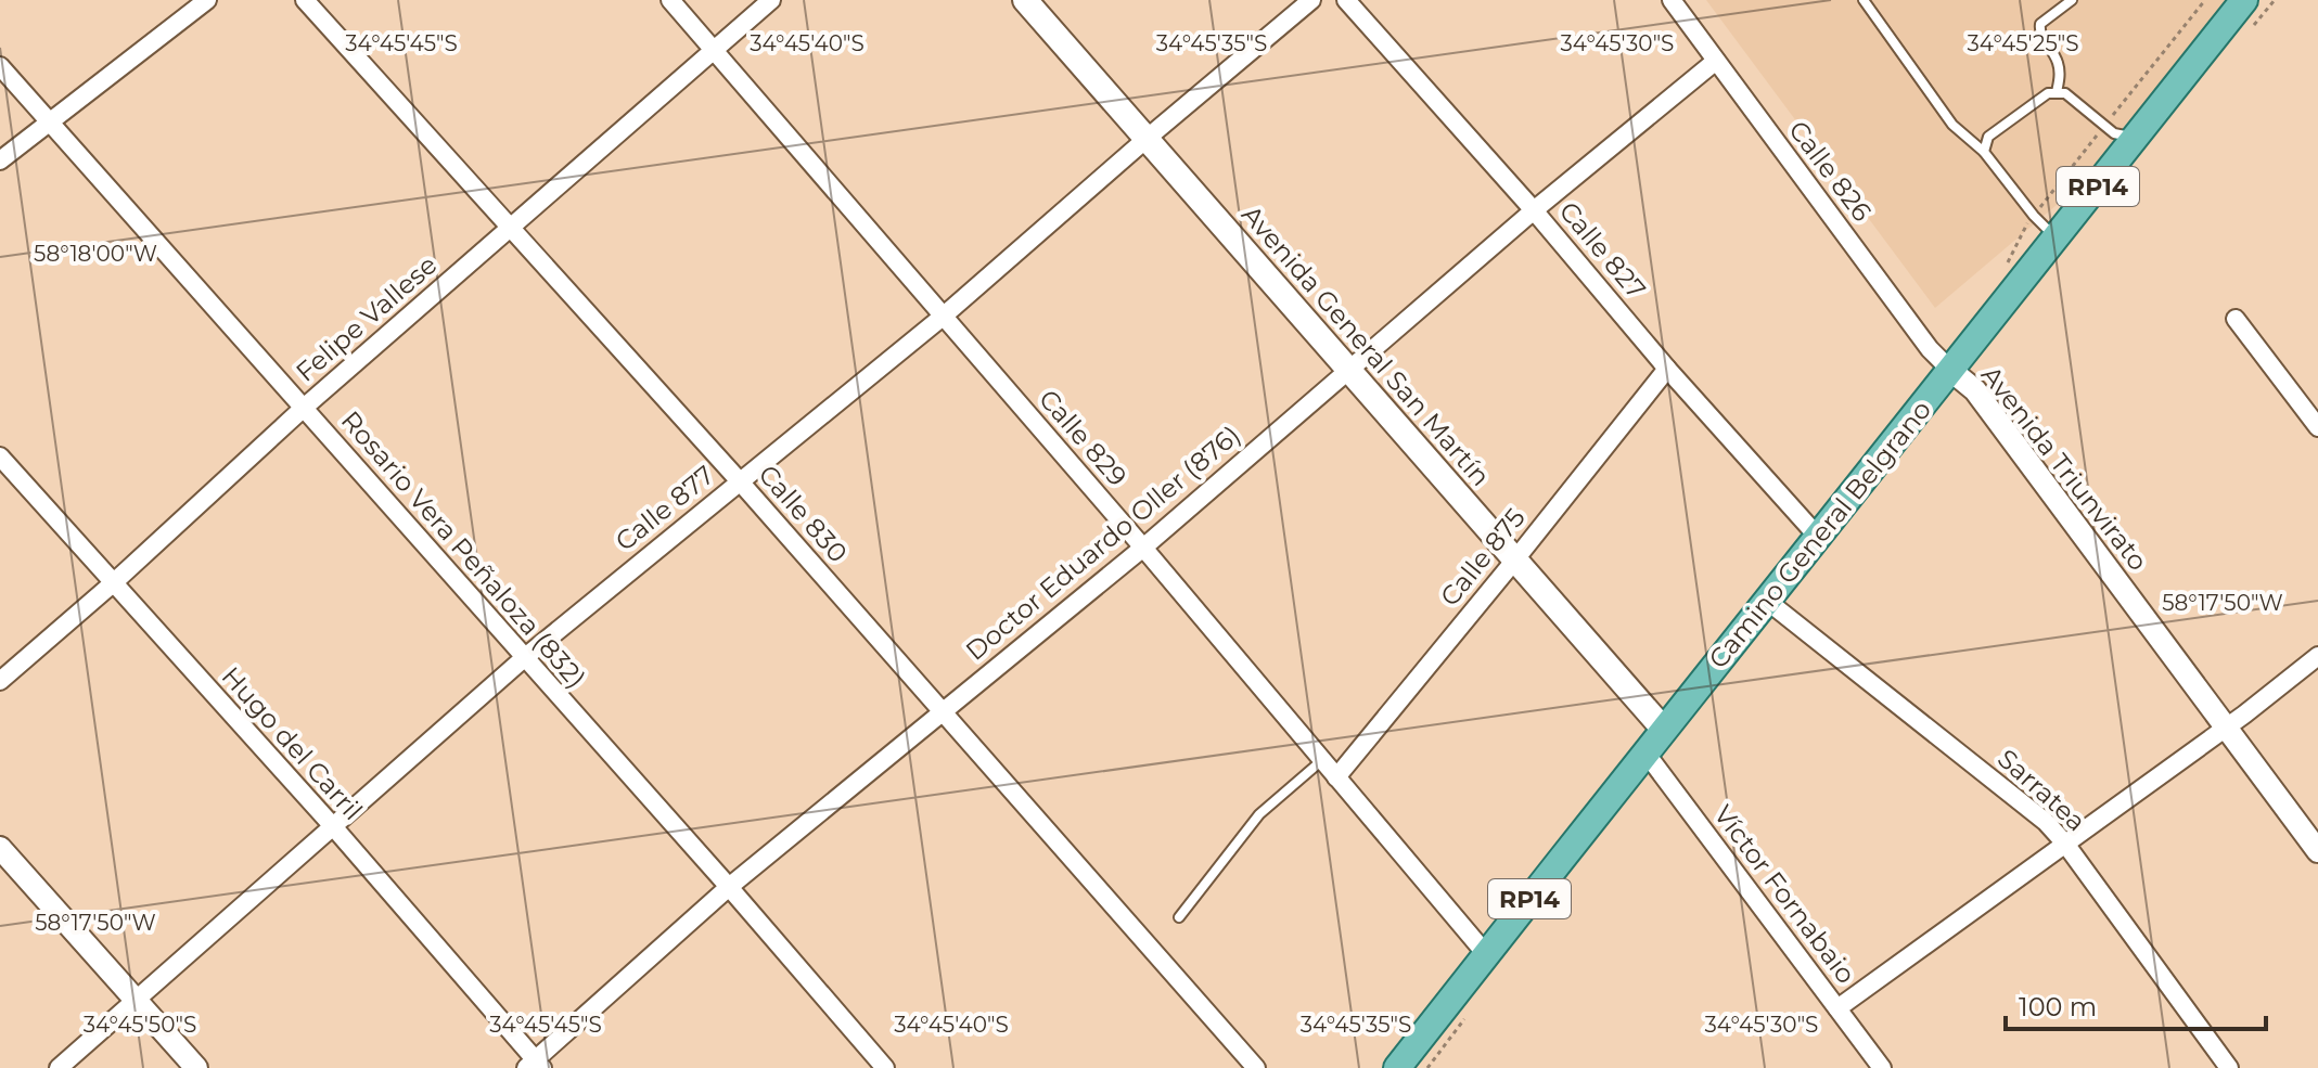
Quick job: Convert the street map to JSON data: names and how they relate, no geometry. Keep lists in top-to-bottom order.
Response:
{
  "streets": {
    "main road": ["RP14", "Avenida General San Martín", "Camino General Belgrano"],
    "street": [
      "Calle 826",
      "Calle 827",
      "Felipe Vallese",
      "Calle 829",
      "Avenida Triunvirato",
      "Calle 877",
      "Calle 830",
      "Doctor Eduardo Oller (876)",
      "Rosario Vera Peñaloza (832)",
      "Calle 875",
      "Hugo del Carril",
      "Sarratea",
      "Víctor Fornabaio"
    ]
  },
  "crossings": [
    ["Calle 826", "Avenida Triunvirato"],
    ["Calle 826", "Camino General Belgrano"],
    ["Calle 826", "Doctor Eduardo Oller (876)"],
    ["Calle 827", "Camino General Belgrano"],
    ["Calle 827", "Doctor Eduardo Oller (876)"],
    ["Calle 827", "Calle 875"],
    ["Felipe Vallese", "Calle 829"],
    ["Felipe Vallese", "Calle 830"],
    ["Felipe Vallese", "Rosario Vera Peñaloza (832)"],
    ["Felipe Vallese", "Hugo del Carril"],
    ["Avenida General San Martín", "Calle 877"],
    ["Avenida General San Martín", "Camino General Belgrano"],
    ["Avenida General San Martín", "Doctor Eduardo Oller (876)"],
    ["Avenida General San Martín", "Calle 875"],
    ["Calle 829", "Calle 877"],
    ["Calle 829", "Camino General Belgrano"],
    ["Calle 829", "Doctor Eduardo Oller (876)"],
    ["Calle 829", "Calle 875"],
    ["Avenida Triunvirato", "Camino General Belgrano"],
    ["Calle 877", "Calle 830"],
    ["Calle 877", "Rosario Vera Peñaloza (832)"],
    ["Calle 877", "Hugo del Carril"],
    ["Calle 830", "Doctor Eduardo Oller (876)"],
    ["Camino General Belgrano", "Sarratea"],
    ["Camino General Belgrano", "Víctor Fornabaio"],
    ["Doctor Eduardo Oller (876)", "Rosario Vera Peñaloza (832)"],
    ["Doctor Eduardo Oller (876)", "Hugo del Carril"]
  ],
  "scale_bar": "100 m",
  "coordinates": [
    "34°45'45\"S",
    "34°45'40\"S",
    "34°45'35\"S",
    "34°45'30\"S",
    "34°45'25\"S",
    "58°18'00\"W",
    "58°17'50\"W",
    "34°45'50\"S"
  ]
}
